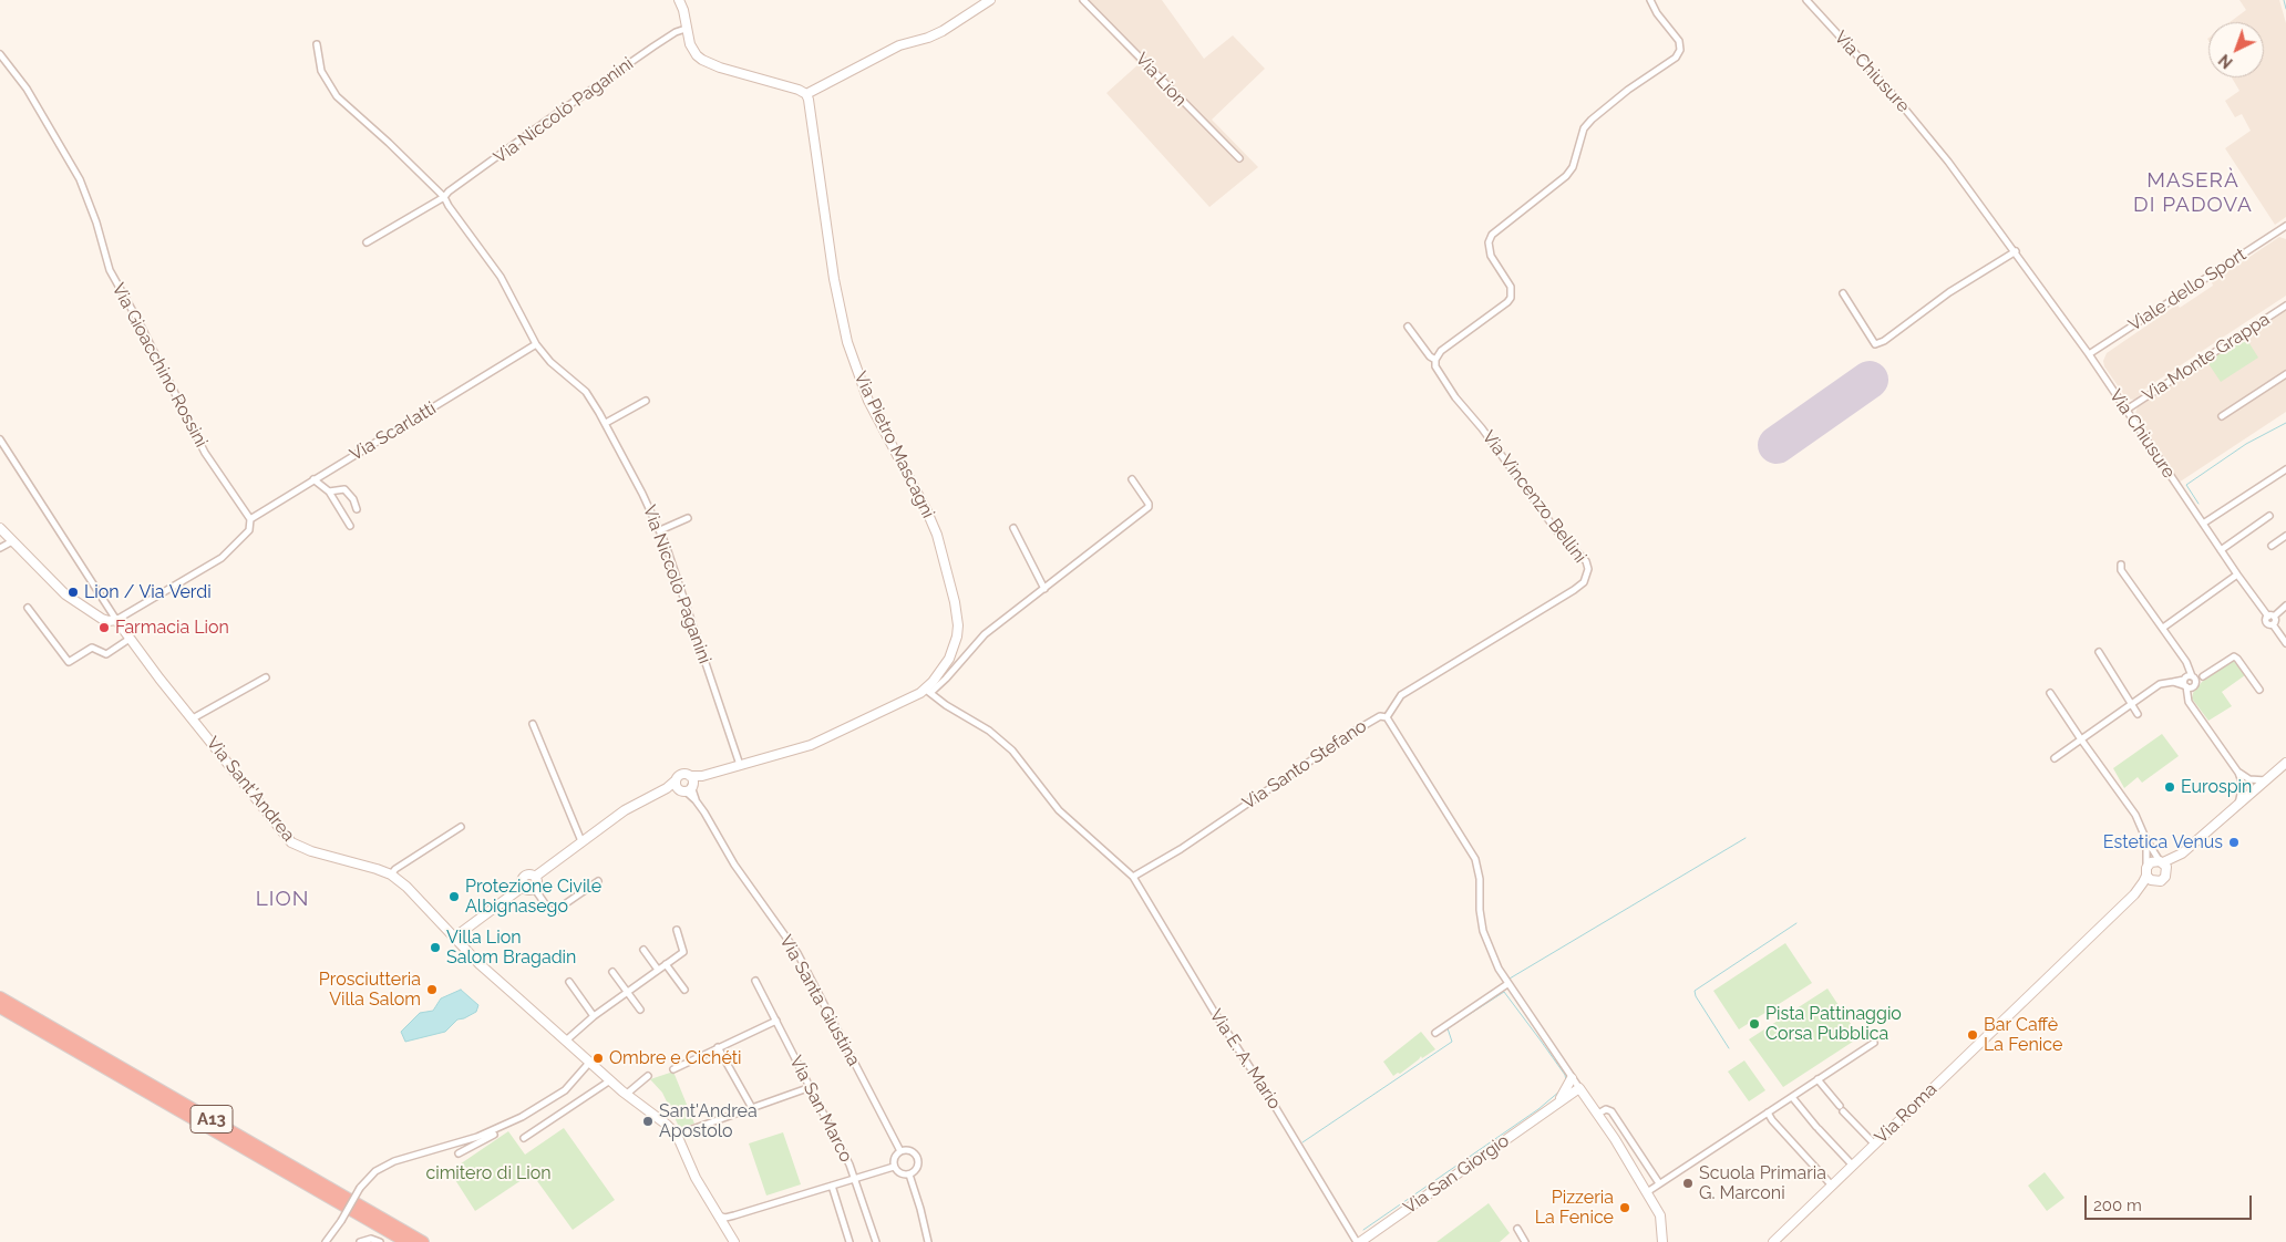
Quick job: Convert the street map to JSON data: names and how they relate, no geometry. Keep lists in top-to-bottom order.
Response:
{
  "streets": {
    "highway": ["A13"],
    "street": [
      "Via Chiusure",
      "Via Lion",
      "Via Niccolò Paganini",
      "Viale dello Sport",
      "Via Monte Grappa",
      "Via Gioacchino Rossini",
      "Via Scarlatti",
      "Via Pietro Mascagni",
      "Via Vincenzo Bellini",
      "Via Santo Stefano",
      "Via Sant'Andrea",
      "Via Santa Giustina",
      "Via E. A. Mario",
      "Via San Marco",
      "Via Roma",
      "Via San Giorgio"
    ]
  },
  "crossings": [
    ["Via Chiusure", "Viale dello Sport"],
    ["Via Chiusure", "Via Monte Grappa"],
    ["Via Niccolò Paganini", "Via Scarlatti"],
    ["Via Niccolò Paganini", "Via Pietro Mascagni"],
    ["Via Gioacchino Rossini", "Via Scarlatti"],
    ["Via Pietro Mascagni", "Via Santa Giustina"],
    ["Via Vincenzo Bellini", "Via Santo Stefano"],
    ["Via Santo Stefano", "Via E. A. Mario"],
    ["Via Santo Stefano", "Via San Giorgio"],
    ["Via E. A. Mario", "Via San Giorgio"]
  ],
  "districts": ["MASERÀ DI PADOVA", "LION"],
  "parks": ["cimitero di Lion"],
  "places": [
    "Lion / Via Verdi",
    "Farmacia Lion",
    "Eurospin",
    "Estetica Venus",
    "Protezione Civile Albignasego",
    "Villa Lion Salom Bragadin",
    "Prosciutteria Villa Salom",
    "Pista Pattinaggio Corsa Pubblica",
    "Bar Caffè La Fenice",
    "Ombre e Cichéti",
    "Sant'Andrea Apostolo",
    "Scuola Primaria G. Marconi",
    "Pizzeria La Fenice"
  ],
  "scale_bar": "200 m",
  "north": "bottom left"
}
